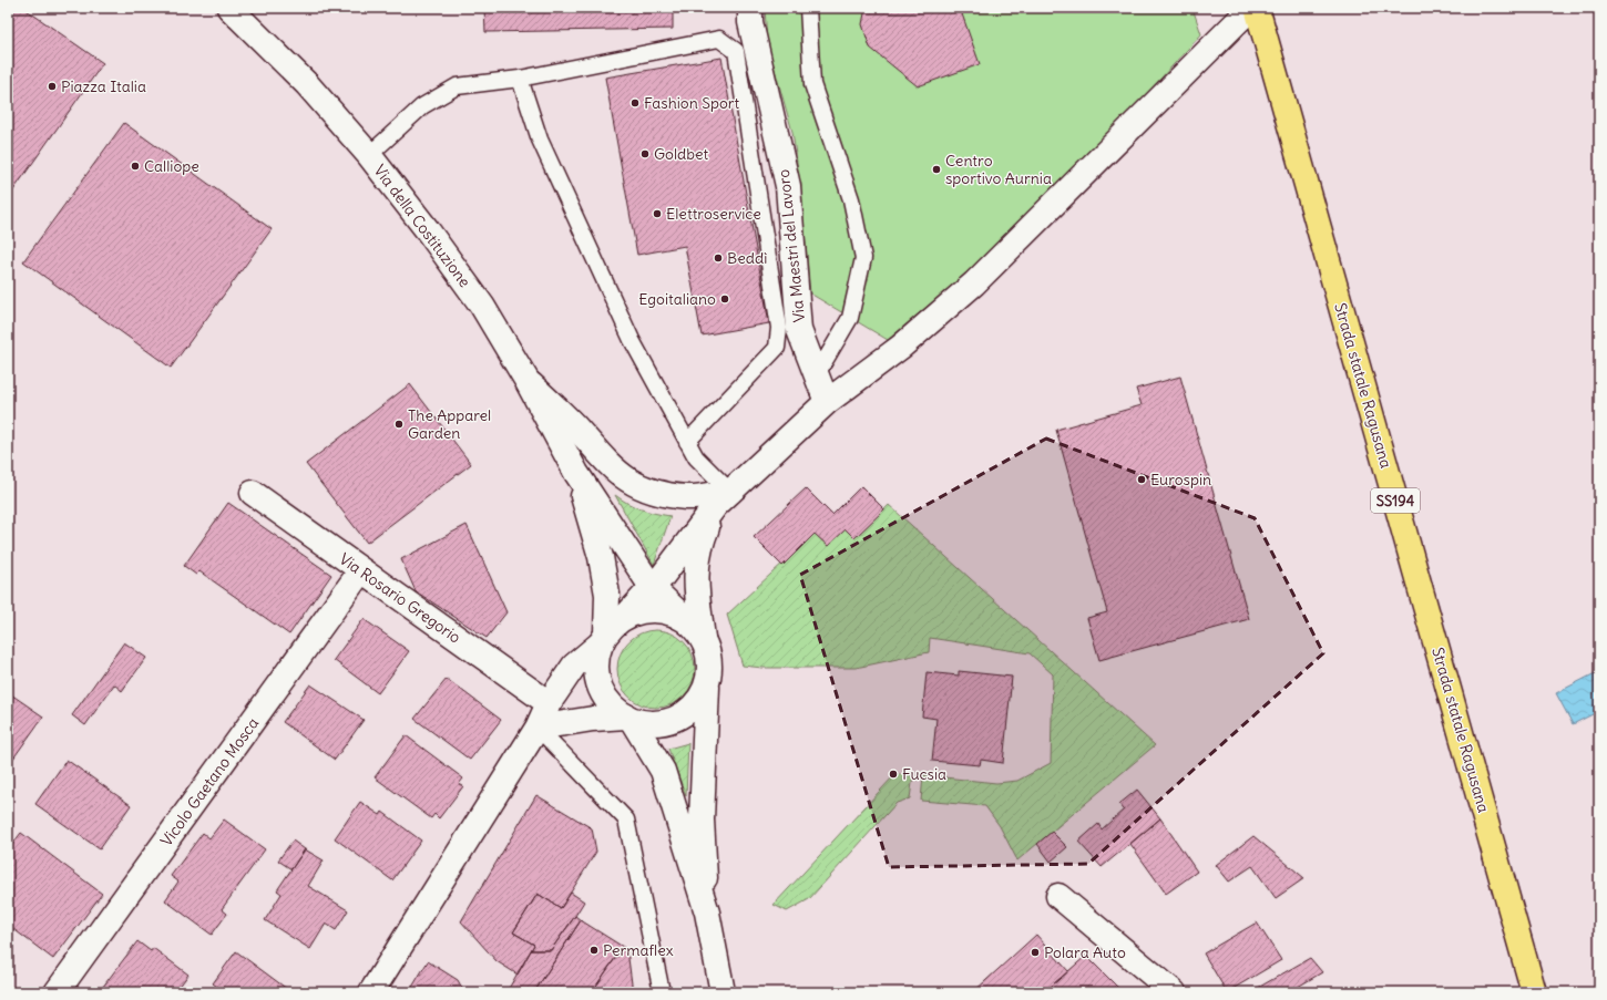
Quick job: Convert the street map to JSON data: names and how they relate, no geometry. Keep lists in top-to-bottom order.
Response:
{
  "streets": {
    "main road": ["Strada statale Ragusana", "SS194"],
    "street": [
      "Via della Costituzione",
      "Via Maestri del Lavoro",
      "Via Rosario Gregorio",
      "Vicolo Gaetano Mosca"
    ]
  },
  "crossings": [
    ["Via Rosario Gregorio", "Vicolo Gaetano Mosca"]
  ],
  "places": [
    "Piazza Italia",
    "Fashion Sport",
    "Goldbet",
    "Calliope",
    "Centro sportivo Aurnia",
    "Elettroservice",
    "Beddì",
    "Egoitaliano",
    "The Apparel Garden",
    "Eurospin",
    "Fucsia",
    "Permaflex",
    "Polara Auto"
  ]
}
